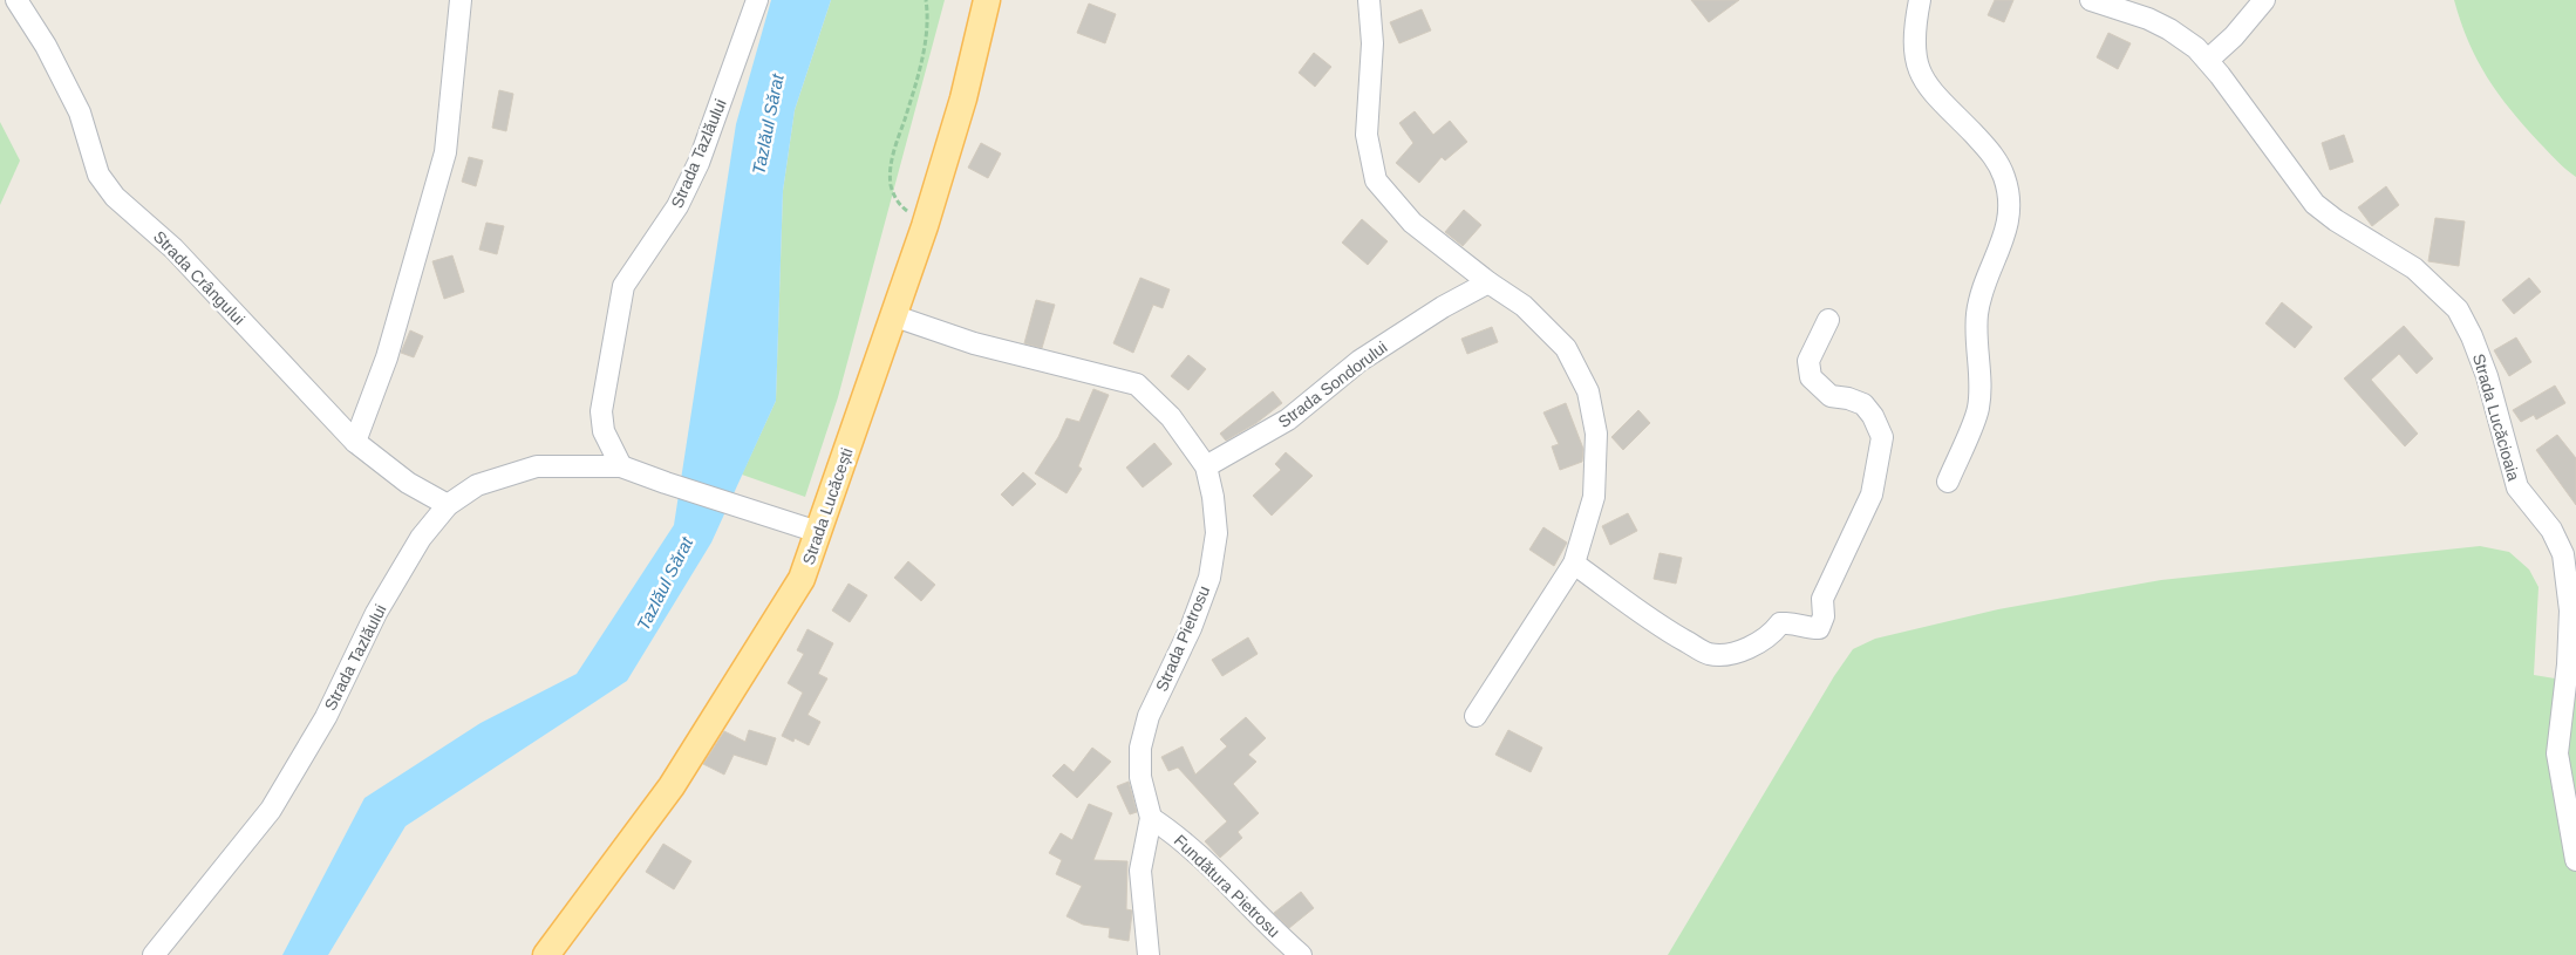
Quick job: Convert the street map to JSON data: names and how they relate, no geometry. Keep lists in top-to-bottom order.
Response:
{
  "streets": {
    "main road": ["Strada Lucăcești"],
    "street": [
      "Strada Tazlăului",
      "Strada Crângului",
      "Strada Sondorului",
      "Strada Lucăcioaia",
      "Strada Pietrosu",
      "Fundătura Pietrosu"
    ]
  },
  "crossings": [
    ["Strada Tazlăului", "Strada Crângului"],
    ["Strada Tazlăului", "Strada Lucăcești"],
    ["Strada Sondorului", "Strada Pietrosu"],
    ["Strada Lucăcești", "Strada Pietrosu"],
    ["Strada Pietrosu", "Fundătura Pietrosu"]
  ],
  "water": ["Tazlăul Sărat"]
}
